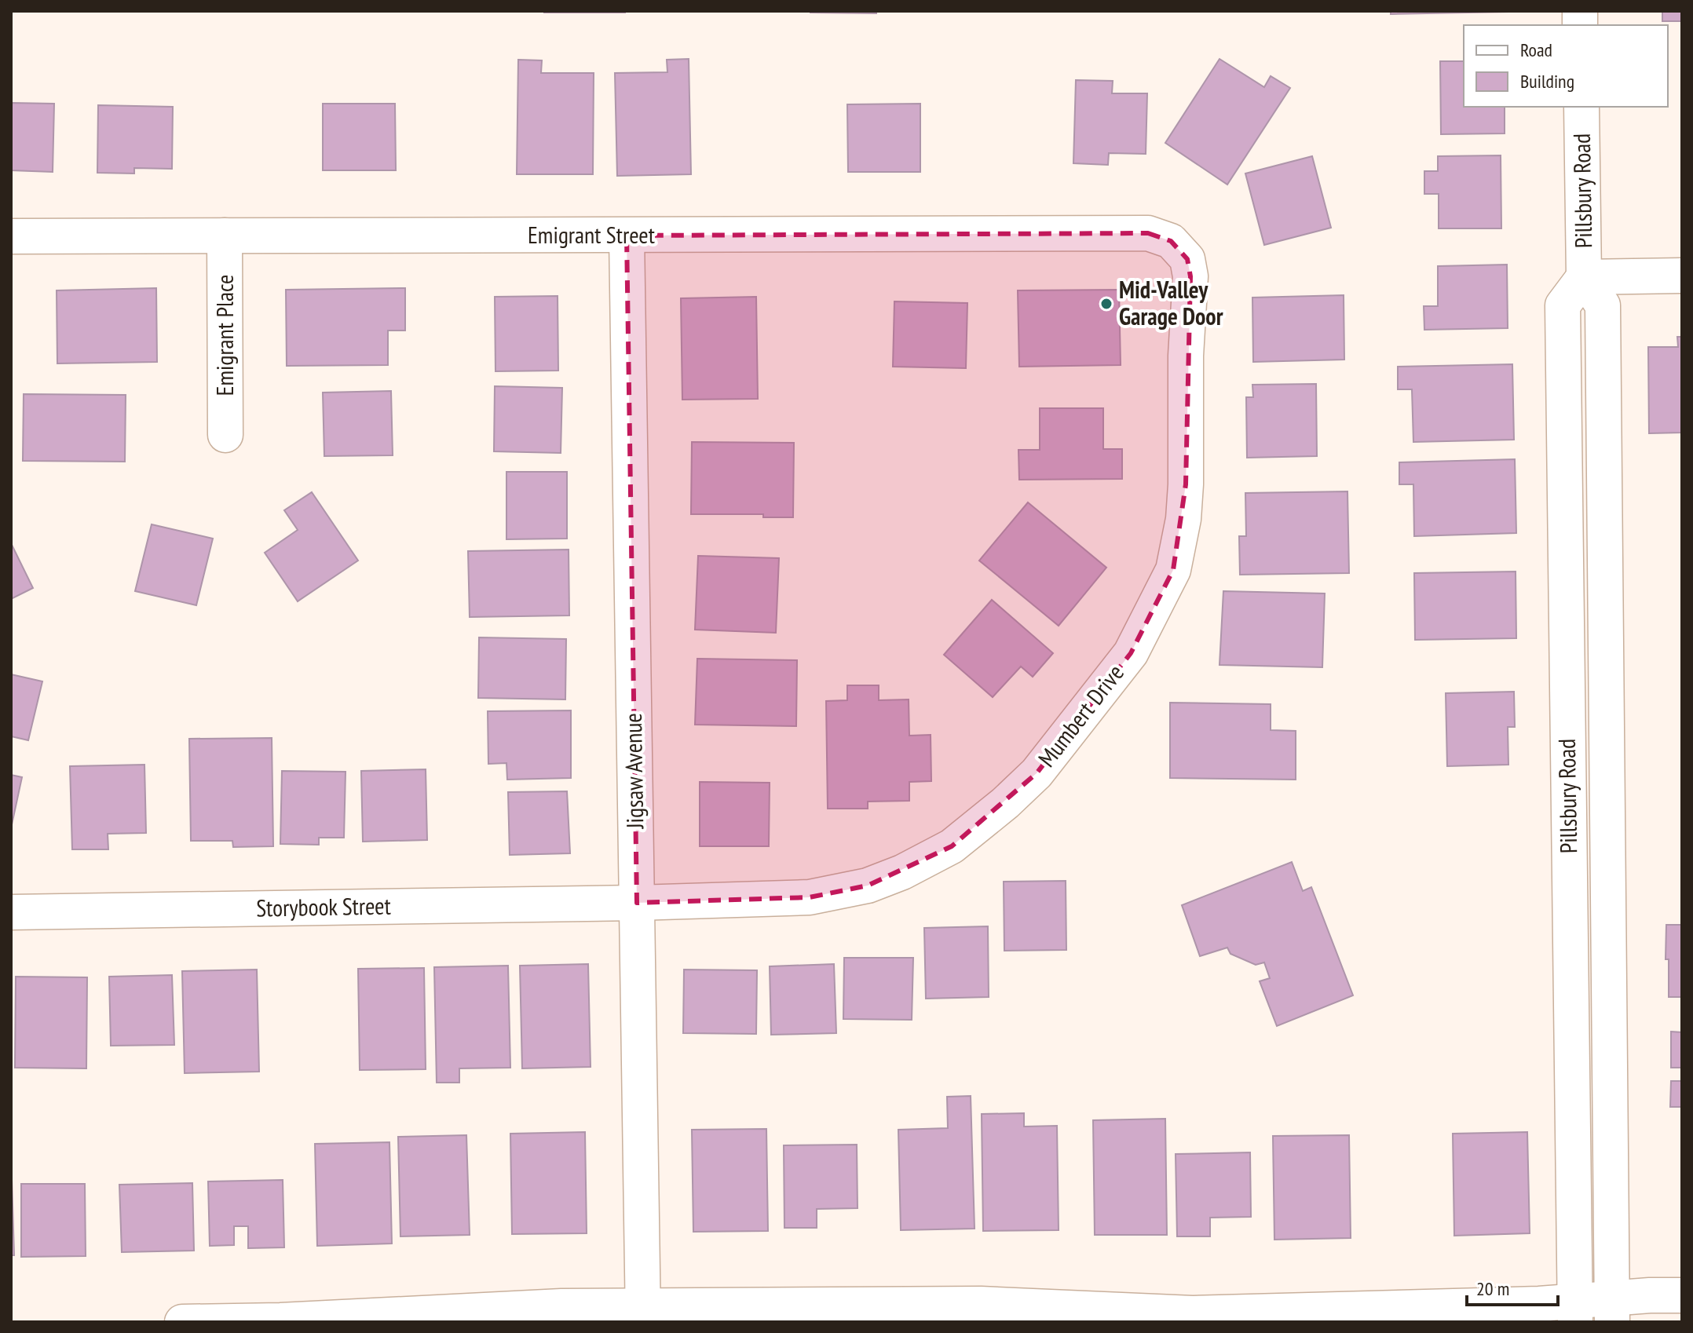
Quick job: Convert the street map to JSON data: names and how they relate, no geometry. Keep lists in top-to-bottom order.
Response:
{
  "streets": {
    "street": [
      "Pillsbury Road",
      "Emigrant Street",
      "Emigrant Place",
      "Mumbert Drive",
      "Jigsaw Avenue",
      "Storybook Street"
    ]
  },
  "crossings": [
    ["Emigrant Street", "Emigrant Place"],
    ["Emigrant Street", "Mumbert Drive"],
    ["Emigrant Street", "Jigsaw Avenue"],
    ["Mumbert Drive", "Jigsaw Avenue"],
    ["Mumbert Drive", "Storybook Street"],
    ["Jigsaw Avenue", "Storybook Street"]
  ],
  "places": ["Mid-Valley Garage Door"],
  "legend": ["Road", "Building"],
  "scale_bar": "20 m"
}
